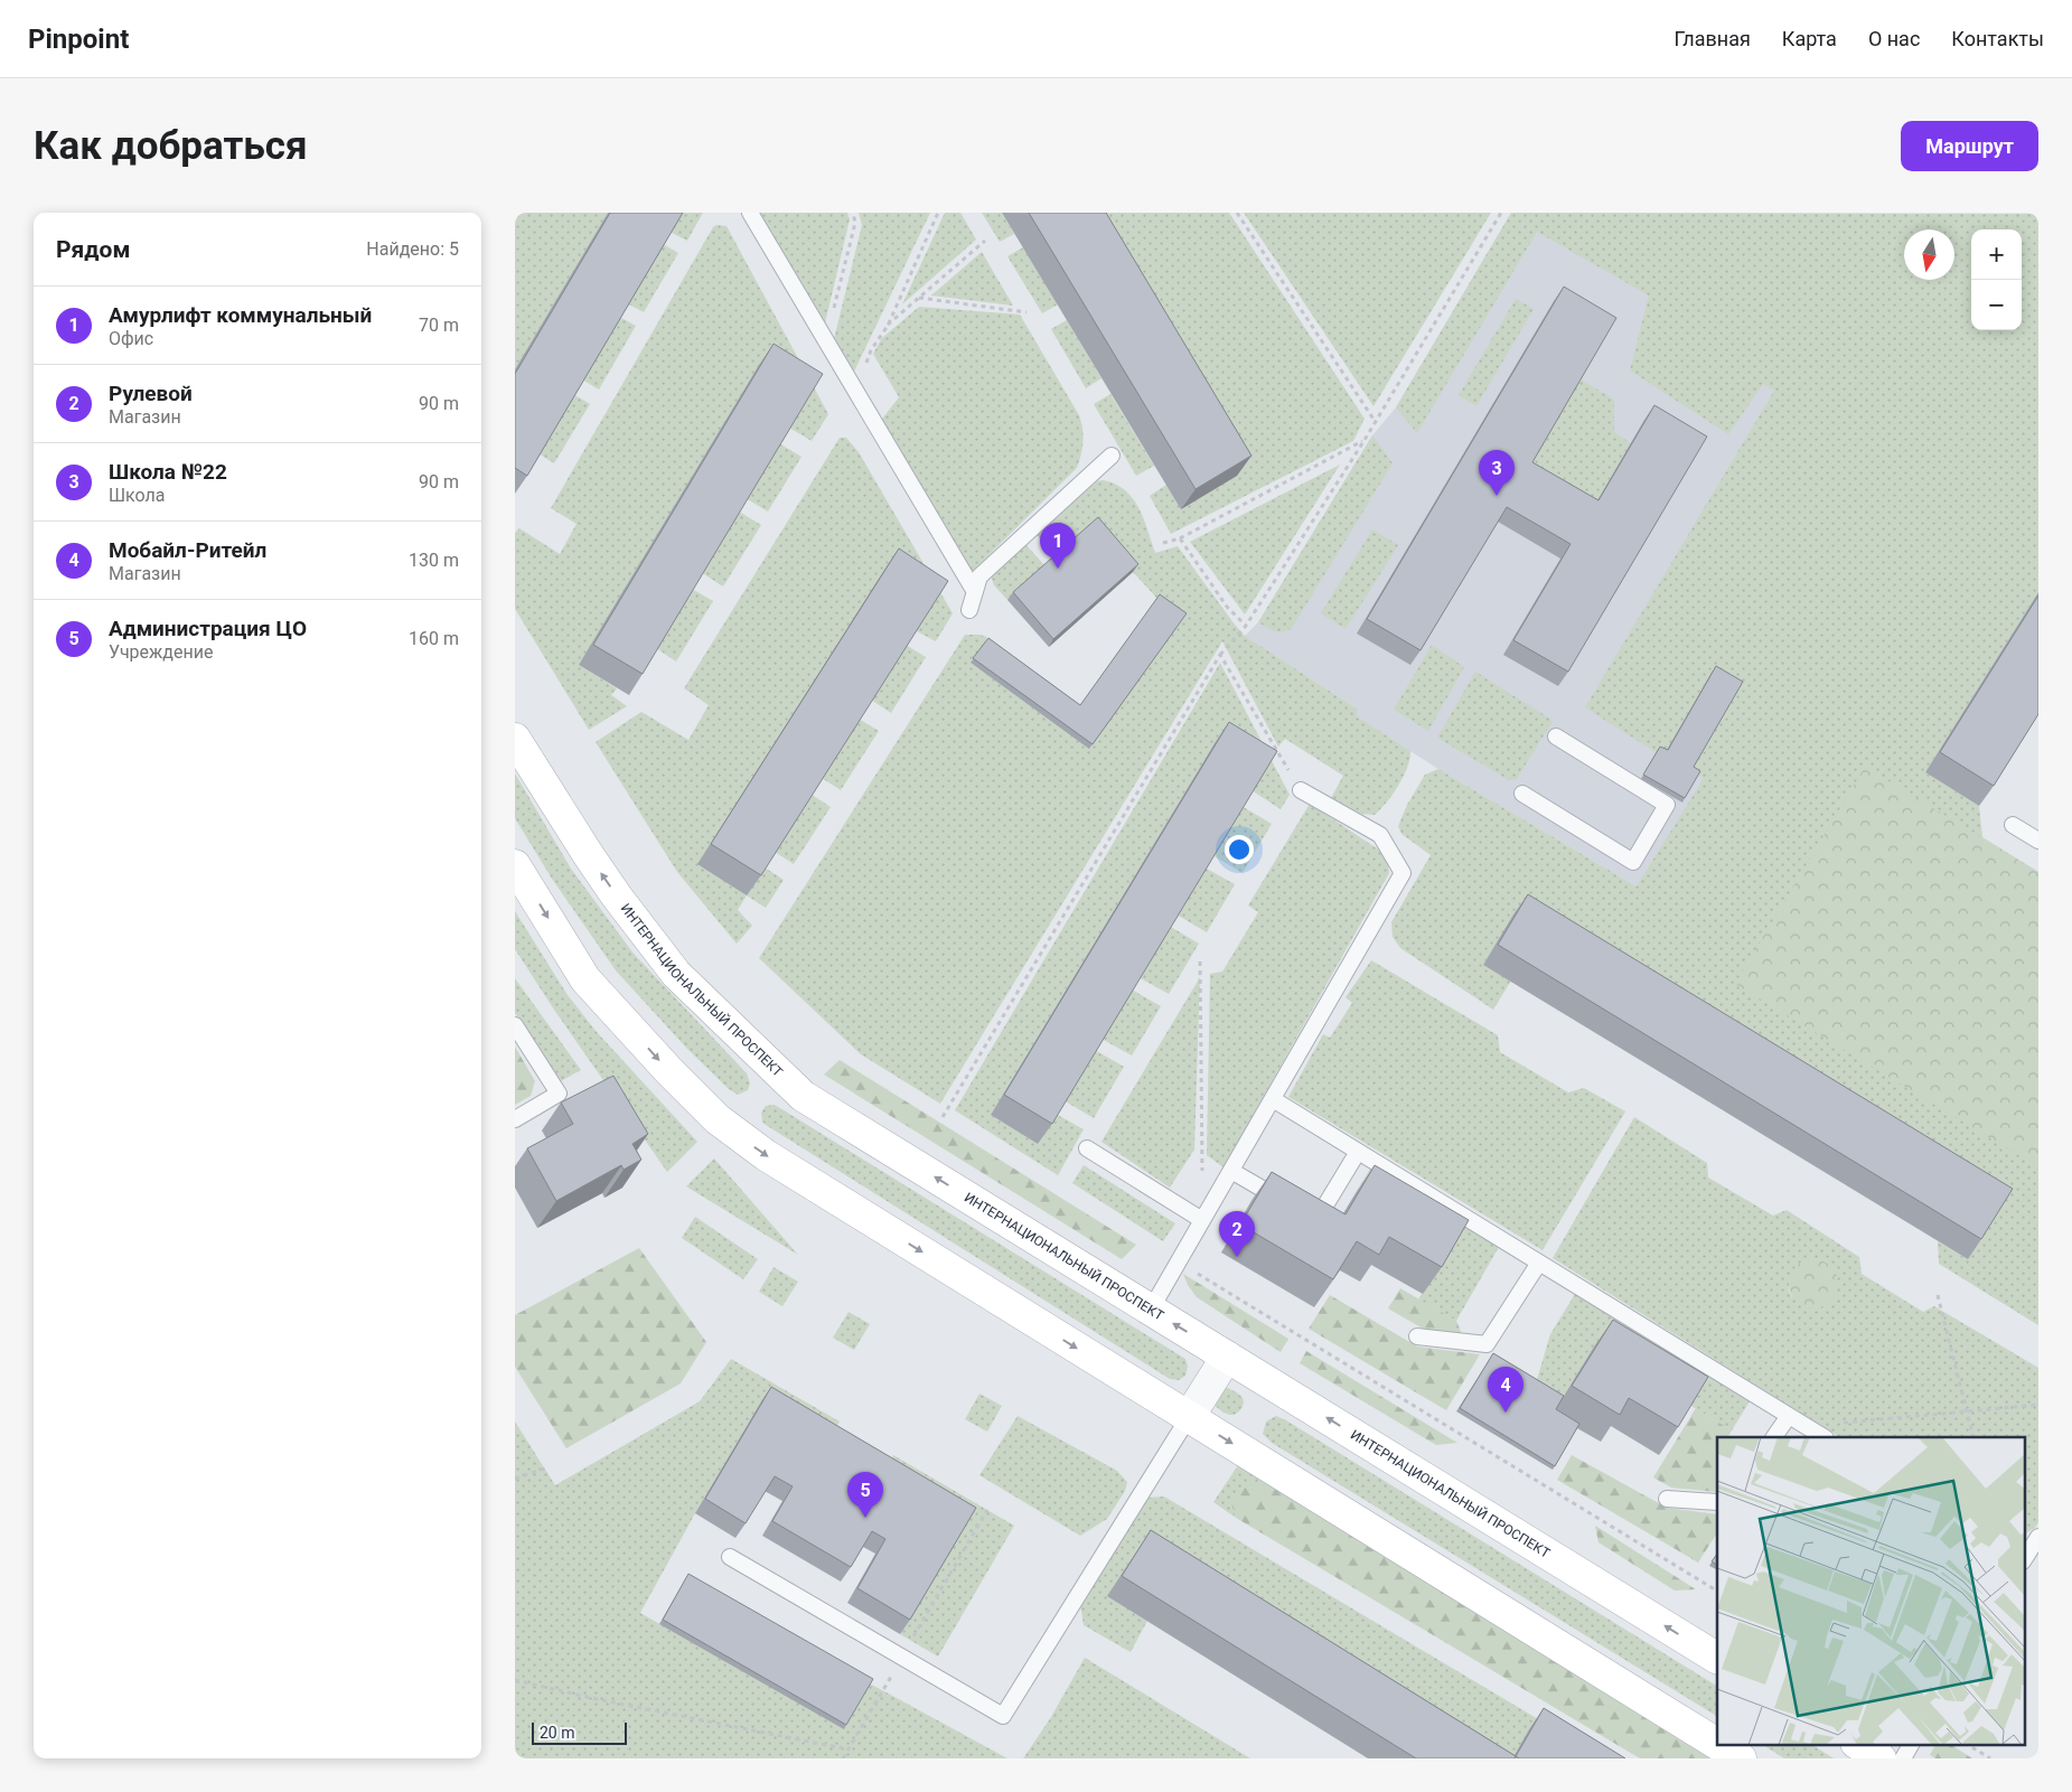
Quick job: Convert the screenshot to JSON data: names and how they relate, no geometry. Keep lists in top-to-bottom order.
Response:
{
  "streets": {
    "main road": ["ИНТЕРНАЦИОНАЛЬНЫЙ ПРОСПЕКТ"]
  },
  "scale_bar": "20 m",
  "north": "bottom",
  "page": {
    "header": "Pinpoint",
    "nav": [
      "Главная",
      "Карта",
      "О нас",
      "Контакты"
    ],
    "buttons": "Маршрут",
    "title": "Как добраться",
    "heading": ["Рядом", "Найдено: 5"],
    "map_buttons": ["+", "−"],
    "list": [
      {
        "mark": "1",
        "name": "Амурлифт коммунальный",
        "note": "Офис",
        "value": "70 m"
      },
      {
        "mark": "2",
        "name": "Рулевой",
        "note": "Магазин",
        "value": "90 m"
      },
      {
        "mark": "3",
        "name": "Школа №22",
        "note": "Школа",
        "value": "90 m"
      },
      {
        "mark": "4",
        "name": "Мобайл-Ритейл",
        "note": "Магазин",
        "value": "130 m"
      },
      {
        "mark": "5",
        "name": "Администрация ЦО",
        "note": "Учреждение",
        "value": "160 m"
      }
    ],
    "pins": [
      "3",
      "1",
      "2",
      "4",
      "5"
    ],
    "scale": "20 m"
  }
}
